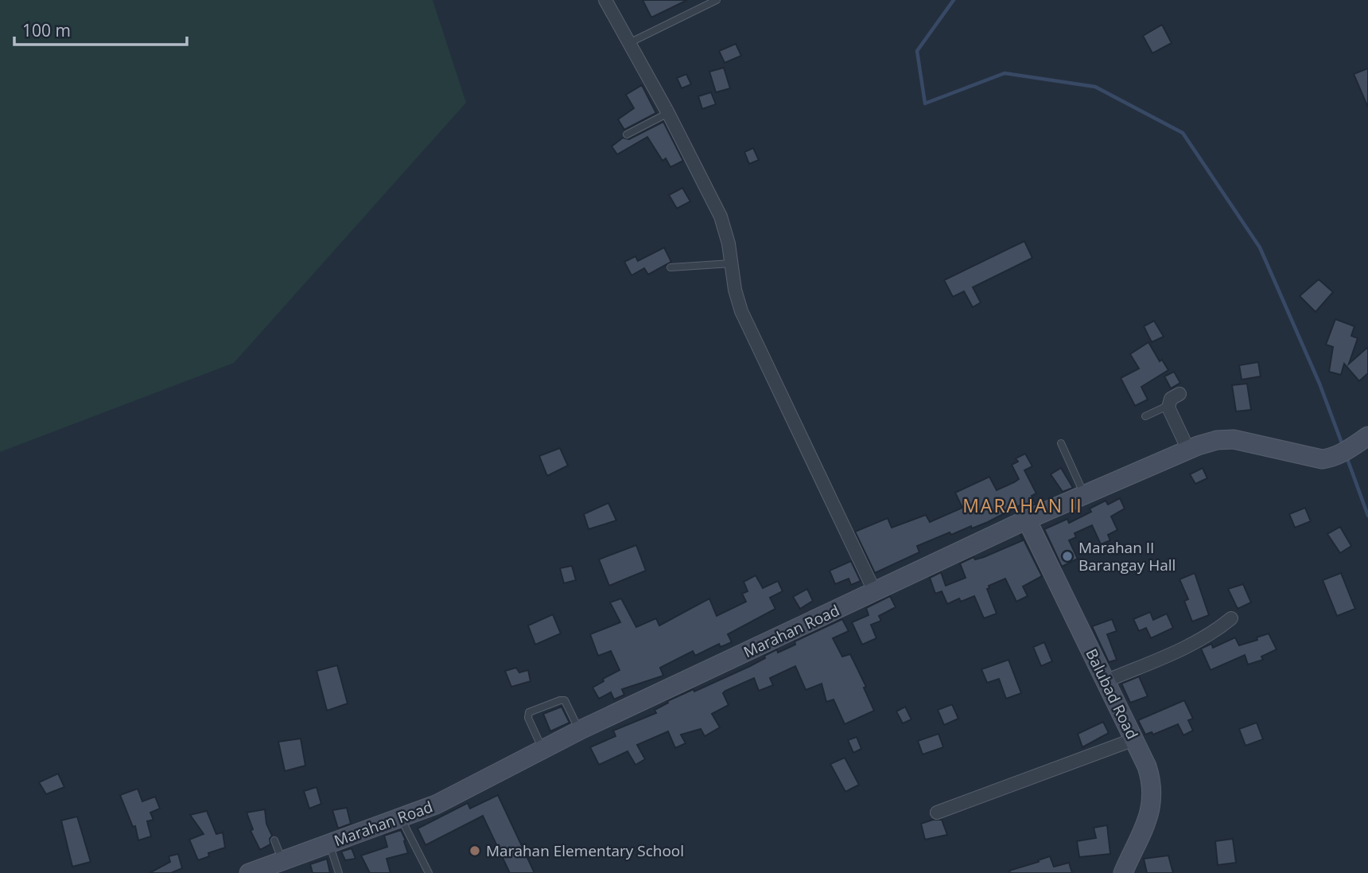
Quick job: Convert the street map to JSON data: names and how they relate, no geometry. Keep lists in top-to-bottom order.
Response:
{
  "streets": {
    "main road": ["Marahan Road", "Balubad Road"]
  },
  "crossings": [
    ["Marahan Road", "Balubad Road"]
  ],
  "districts": ["MARAHAN II"],
  "places": ["Marahan II Barangay Hall", "Marahan Elementary School"],
  "scale_bar": "100 m"
}
